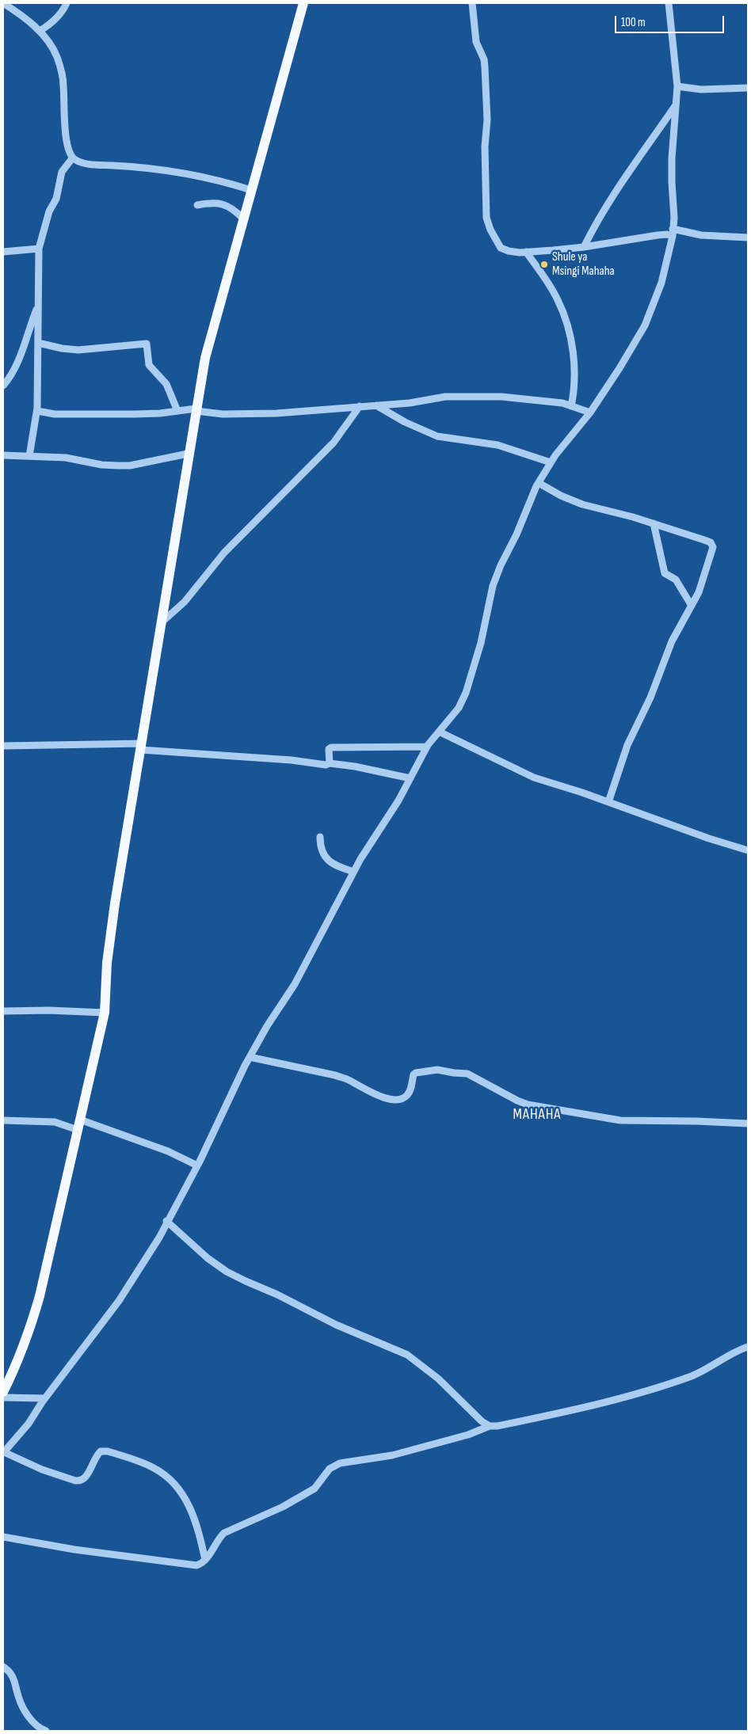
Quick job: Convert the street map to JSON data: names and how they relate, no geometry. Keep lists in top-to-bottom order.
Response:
{
  "districts": ["MAHAHA"],
  "places": ["Shule ya Msingi Mahaha"],
  "scale_bar": "100 m"
}
